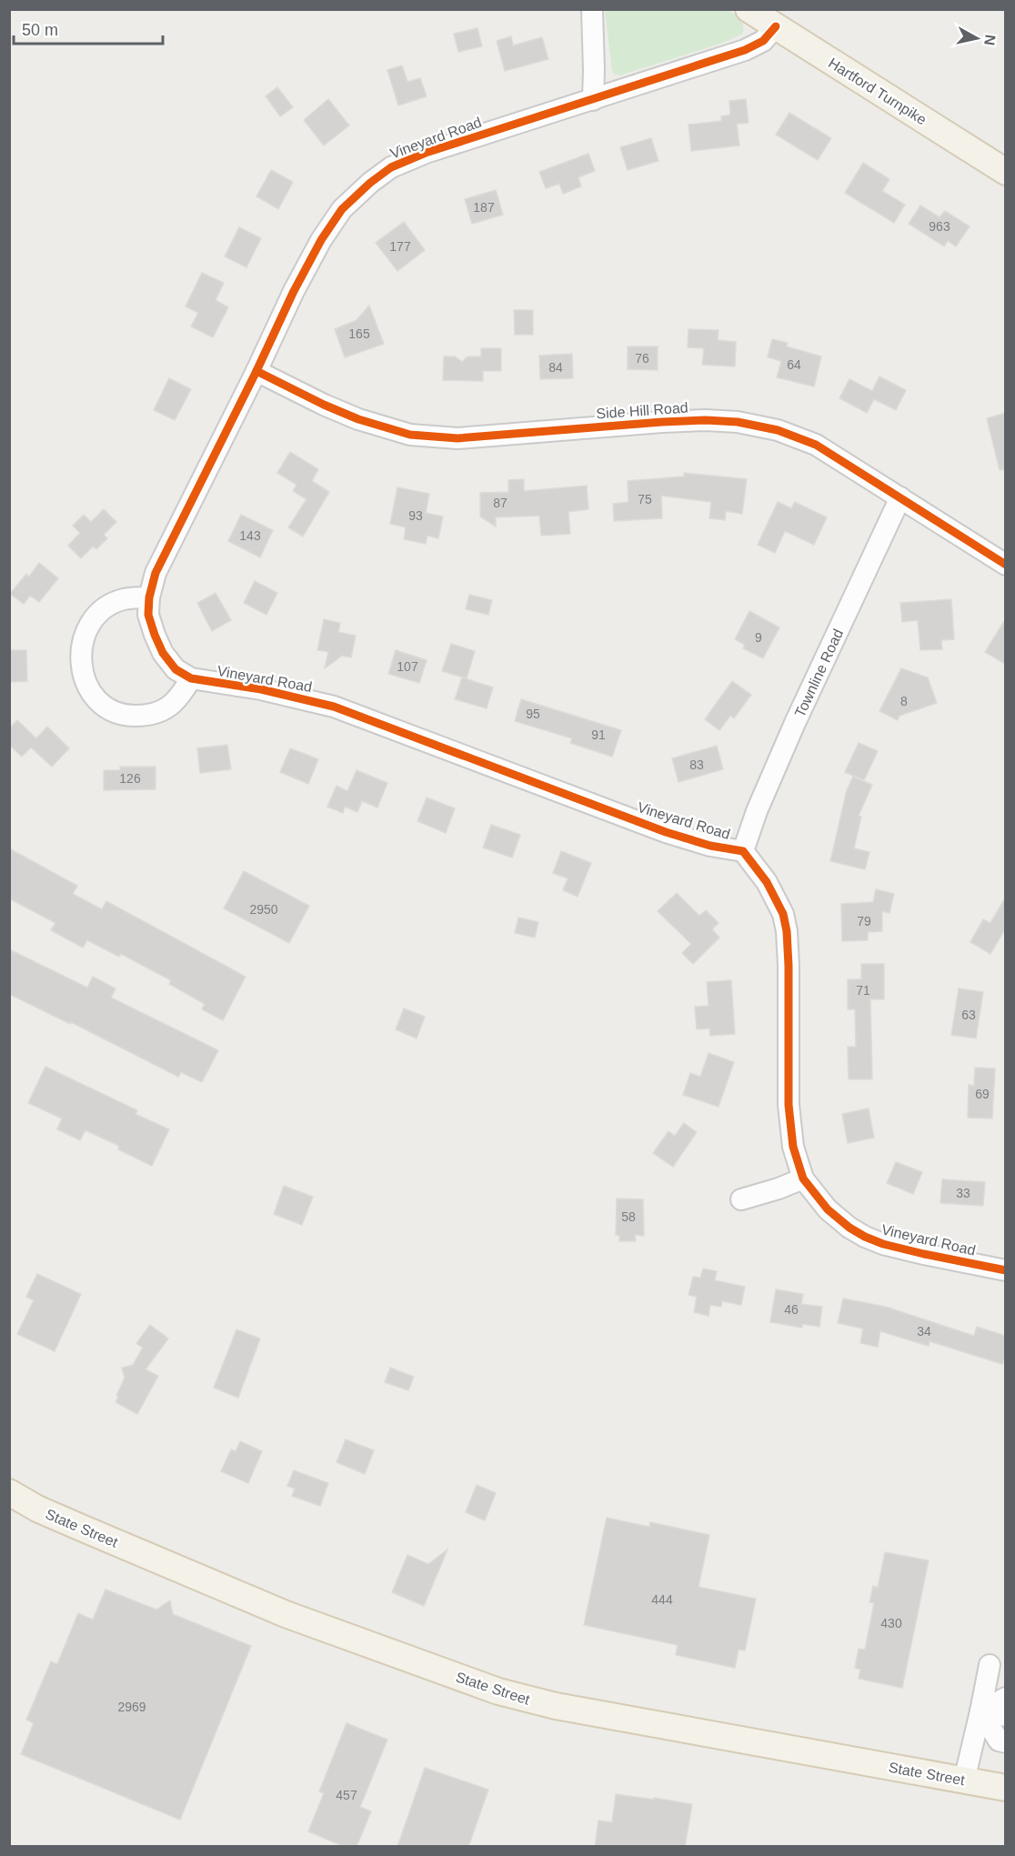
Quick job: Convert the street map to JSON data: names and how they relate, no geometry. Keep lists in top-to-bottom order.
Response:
{
  "streets": {
    "main road": ["Hartford Turnpike", "State Street"],
    "street": ["Vineyard Road", "Side Hill Road", "Townline Road"]
  },
  "crossings": [
    ["Hartford Turnpike", "Vineyard Road"],
    ["Vineyard Road", "Side Hill Road"],
    ["Vineyard Road", "Townline Road"],
    ["Side Hill Road", "Townline Road"]
  ],
  "house_numbers": [
    "187",
    "963",
    "177",
    "165",
    "76",
    "64",
    "84",
    "75",
    "87",
    "93",
    "143",
    "9",
    "107",
    "8",
    "95",
    "91",
    "83",
    "126",
    "2950",
    "79",
    "71",
    "63",
    "69",
    "33",
    "58",
    "46",
    "34",
    "444",
    "430",
    "2969",
    "457"
  ],
  "scale_bar": "50 m",
  "north": "right"
}
